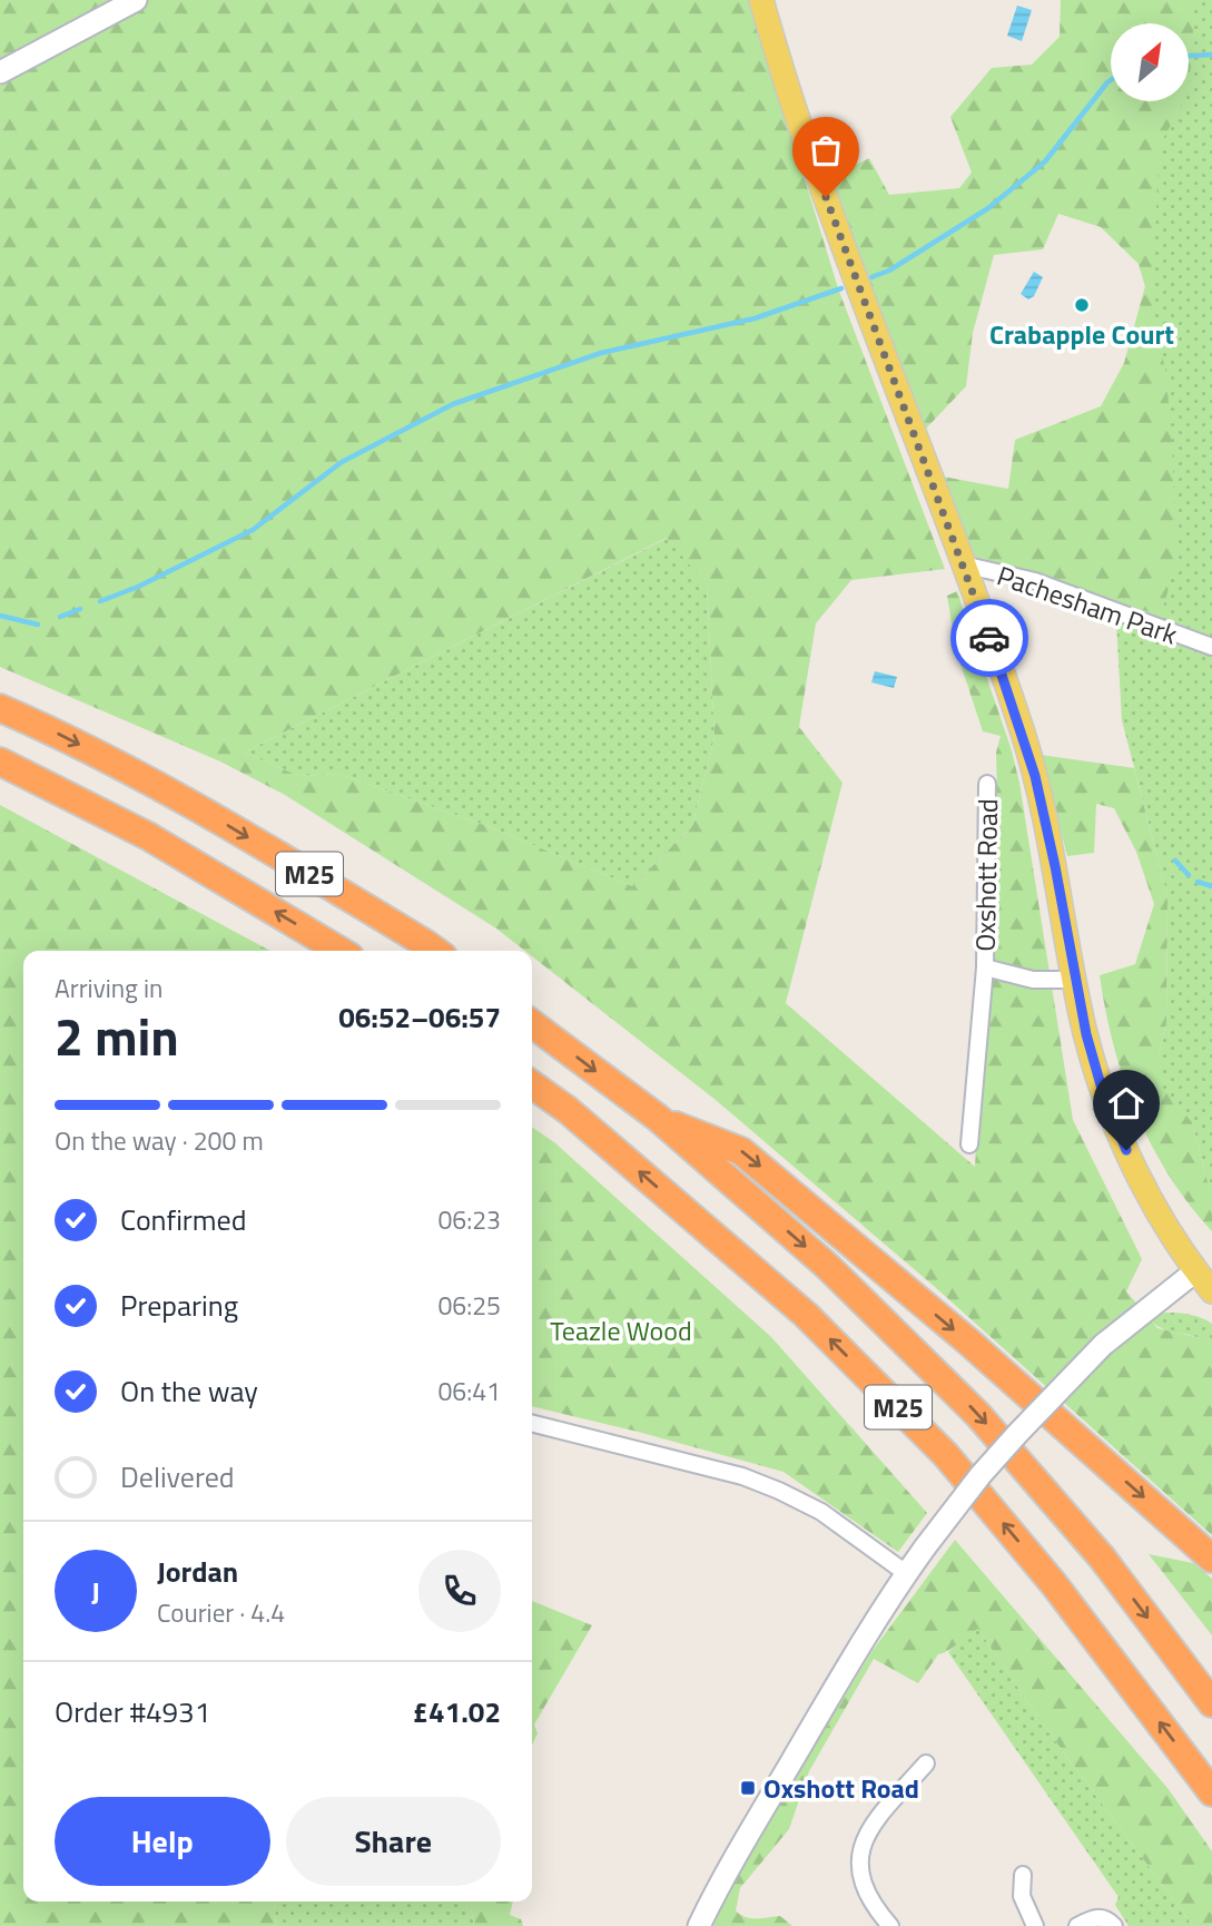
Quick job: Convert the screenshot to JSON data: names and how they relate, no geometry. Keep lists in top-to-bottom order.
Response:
{
  "streets": {
    "highway": ["M25"],
    "main road": ["Oxshott Road"],
    "street": ["Pachesham Park"]
  },
  "crossings": [
    ["Pachesham Park", "Oxshott Road"]
  ],
  "parks": ["Teazle Wood"],
  "places": {
    "other": ["Crabapple Court"],
    "transit": ["Oxshott Road"]
  },
  "north": "top right",
  "page": {
    "heading": ["2 min", "Arriving in", "06:52–06:57"],
    "panel": [
      "Jordan",
      "Courier · 4.4",
      "Order #4931",
      "£41.02"
    ],
    "bar": "On the way · 200 m",
    "list": [
      ["Confirmed", "06:23"],
      ["Preparing", "06:25"],
      ["On the way", "06:41"],
      "Delivered"
    ],
    "round": "J",
    "buttons": ["Help", "Share"]
  }
}
